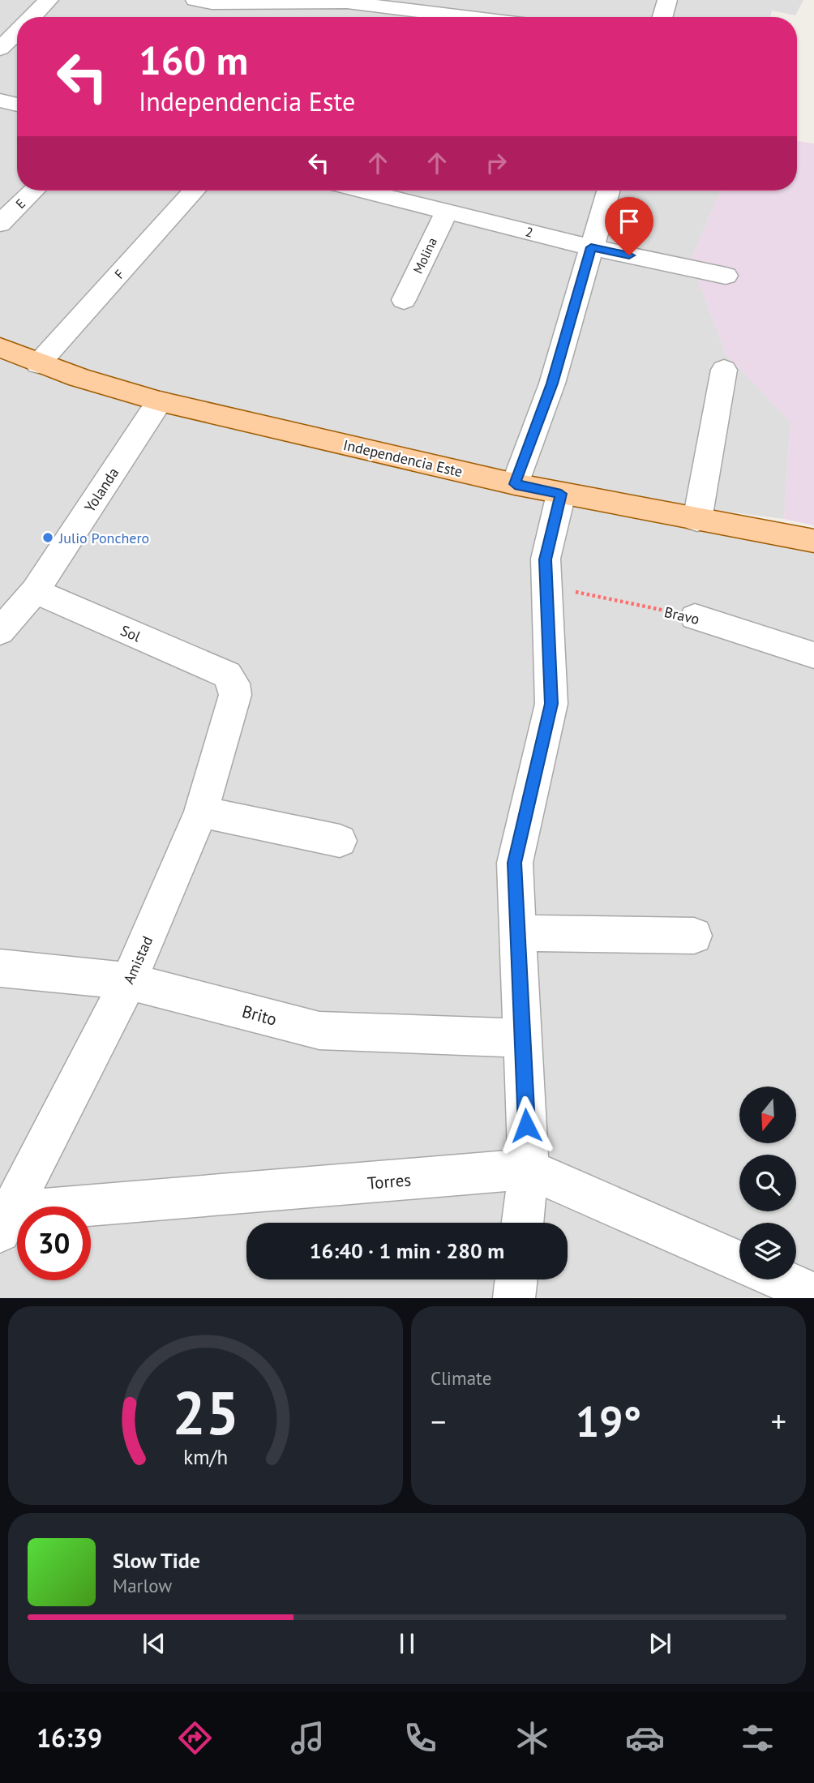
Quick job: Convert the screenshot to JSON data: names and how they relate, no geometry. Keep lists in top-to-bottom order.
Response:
{
  "streets": {
    "main road": ["Independencia Este"],
    "street": [
      "E",
      "2",
      "Molina",
      "F",
      "Yolanda",
      "Bravo",
      "Sol",
      "Amistad",
      "Brito",
      "Torres"
    ]
  },
  "crossings": [
    ["2", "Molina"],
    ["F", "Independencia Este"],
    ["Independencia Este", "Yolanda"],
    ["Yolanda", "Sol"],
    ["Sol", "Amistad"],
    ["Amistad", "Brito"],
    ["Amistad", "Torres"]
  ],
  "places": ["Julio Ponchero"],
  "north": "bottom",
  "page": {
    "turn": ["160 m", "Independencia Este"],
    "limit": "30",
    "trip": "16:40 · 1 min · 280 m",
    "tile": "Climate",
    "heat": ["−", "19°", "+"],
    "song": ["Slow Tide", "Marlow"],
    "tabs": "16:39",
    "gauge": ["25", "km/h"]
  }
}
